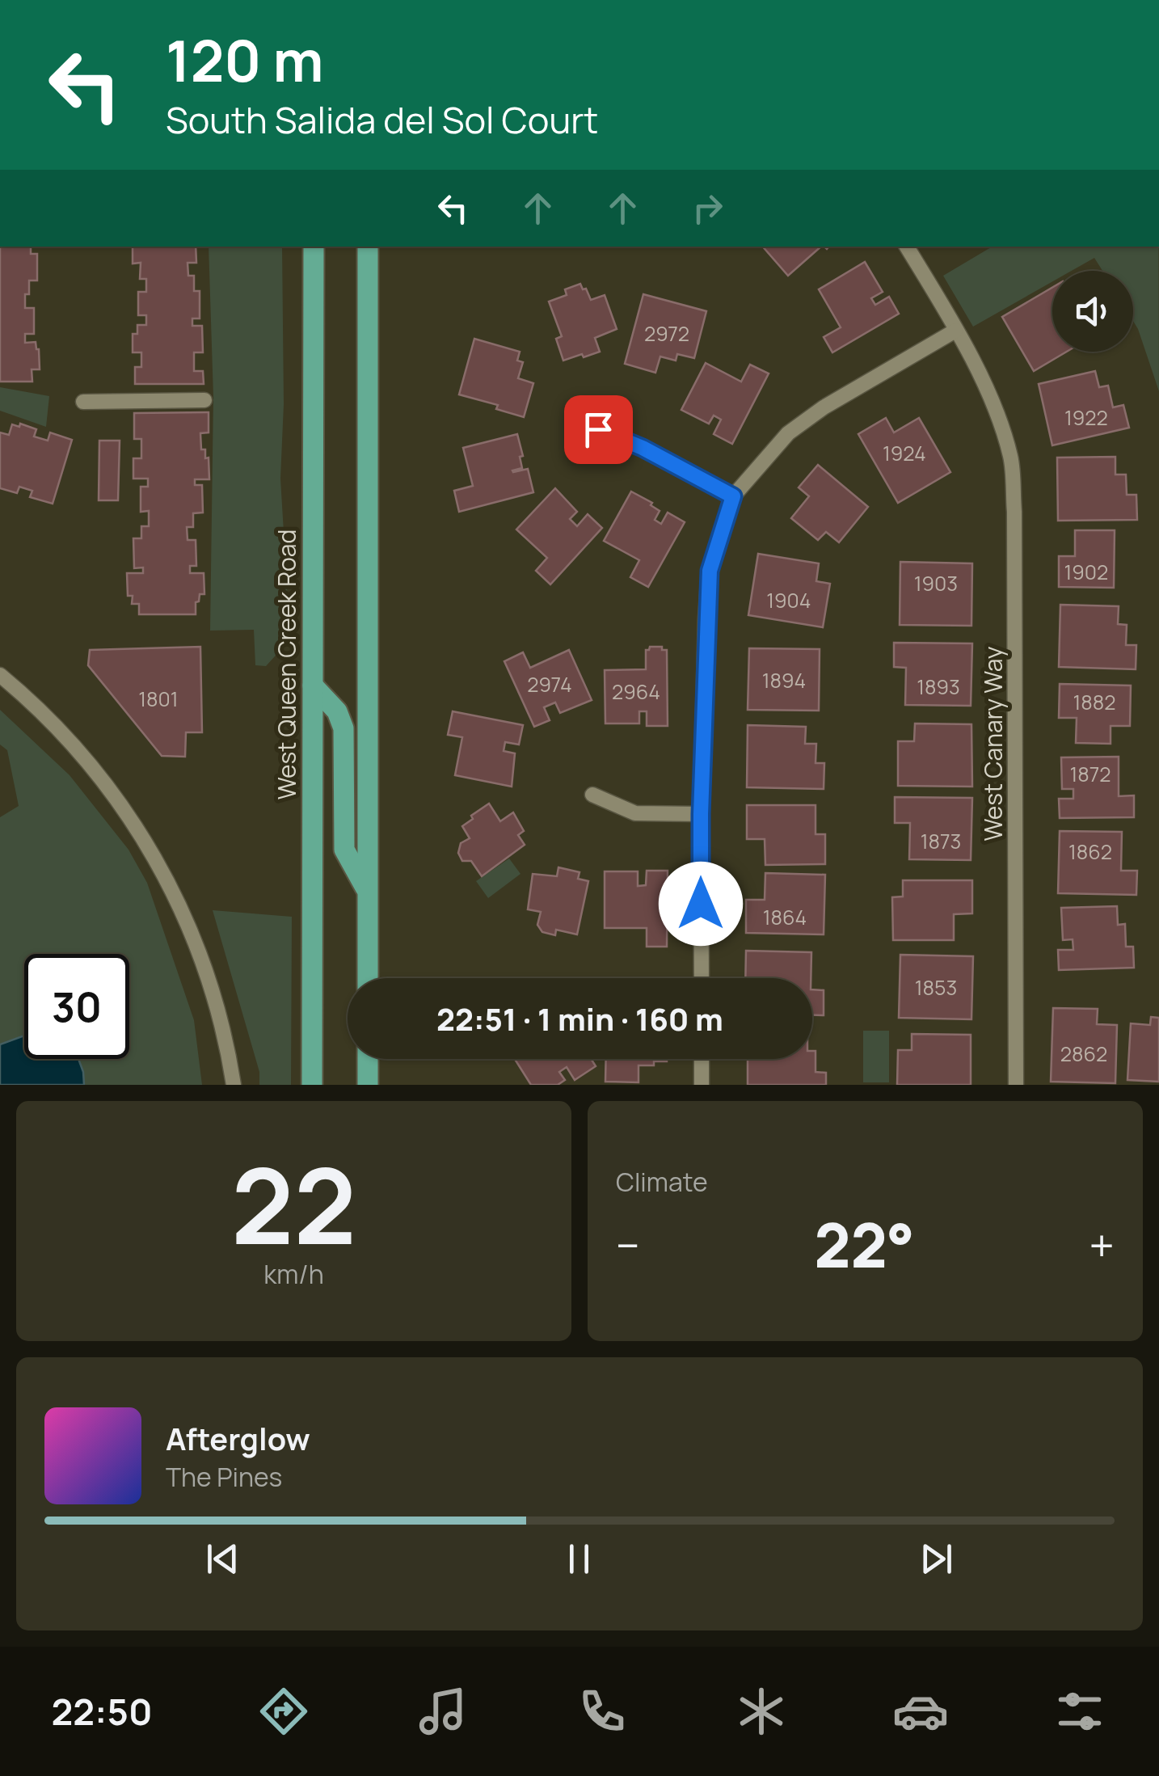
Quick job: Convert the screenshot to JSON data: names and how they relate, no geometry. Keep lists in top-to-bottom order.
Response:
{
  "streets": {
    "main road": ["West Queen Creek Road"],
    "street": ["West Canary Way"]
  },
  "house_numbers": [
    "2972",
    "1922",
    "1924",
    "1902",
    "1903",
    "1904",
    "1894",
    "2974",
    "1893",
    "2964",
    "1801",
    "1882",
    "1872",
    "1873",
    "1862",
    "1864",
    "1853",
    "2862"
  ],
  "page": {
    "turn": ["120 m", "South Salida del Sol Court"],
    "limit": "30",
    "trip": "22:51 · 1 min · 160 m",
    "tile": [
      ["22", "km/h"],
      "Climate"
    ],
    "heat": ["−", "22°", "+"],
    "song": ["Afterglow", "The Pines"],
    "tabs": "22:50"
  }
}
